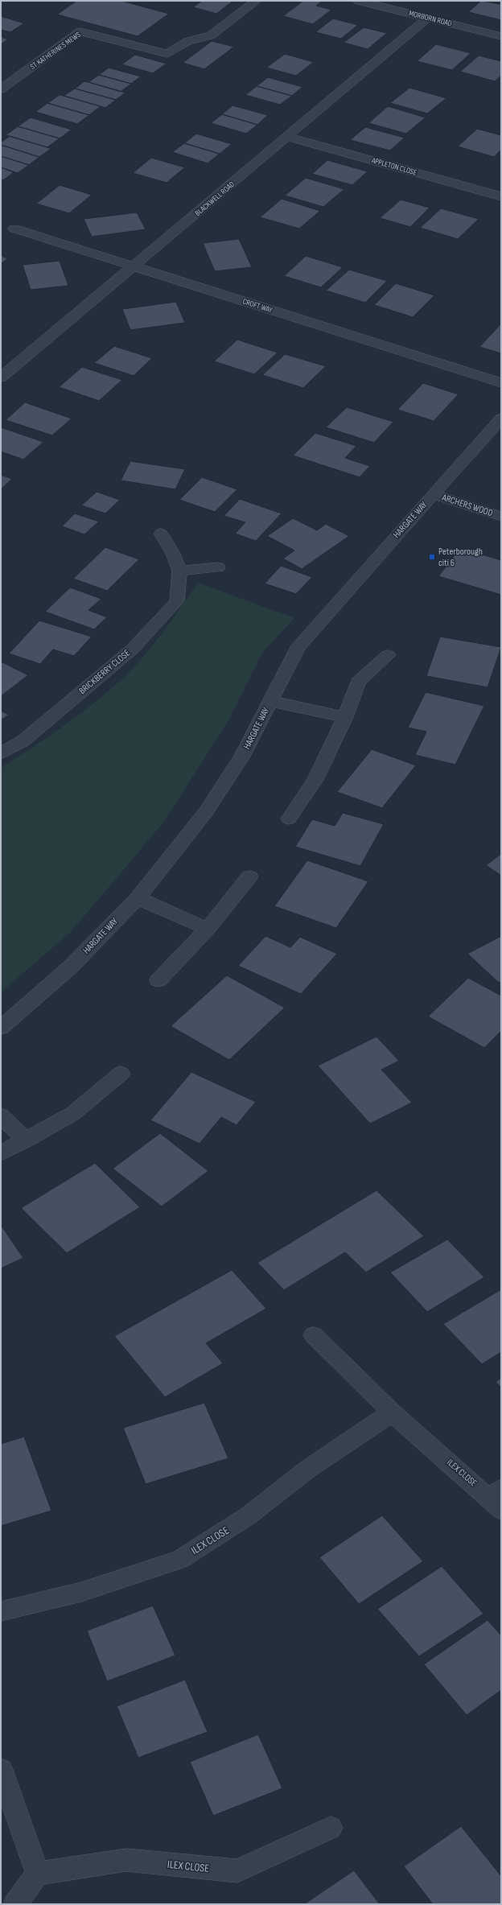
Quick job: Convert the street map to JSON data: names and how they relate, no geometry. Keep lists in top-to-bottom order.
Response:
{
  "streets": {
    "street": [
      "MORBORN ROAD",
      "ST KATHERINES MEWS",
      "APPLETON CLOSE",
      "BLACKWELL ROAD",
      "CROFT WAY",
      "ARCHERS WOOD",
      "HARGATE WAY",
      "BRICKBERRY CLOSE",
      "ILEX CLOSE"
    ]
  },
  "crossings": [
    ["MORBORN ROAD", "BLACKWELL ROAD"],
    ["APPLETON CLOSE", "BLACKWELL ROAD"],
    ["BLACKWELL ROAD", "CROFT WAY"],
    ["ARCHERS WOOD", "HARGATE WAY"]
  ],
  "places": {
    "transit": ["Peterborough citi 6"]
  }
}
